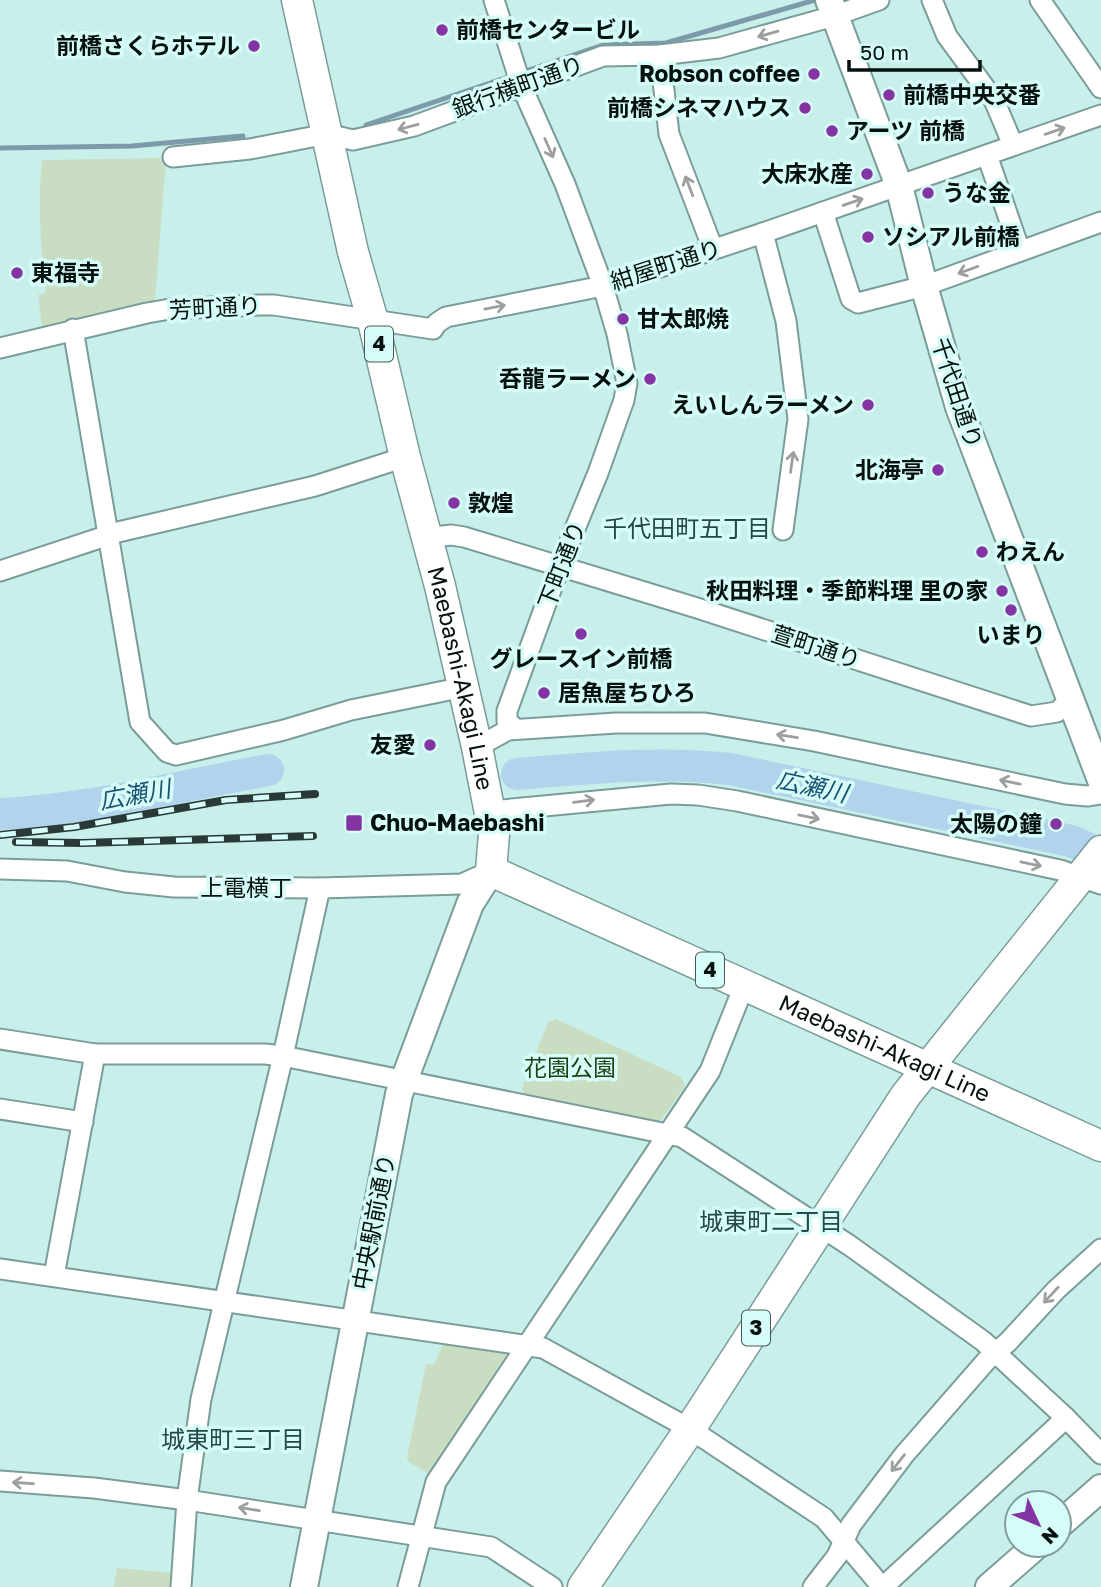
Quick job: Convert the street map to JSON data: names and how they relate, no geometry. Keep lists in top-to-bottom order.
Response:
{
  "streets": {
    "main road": ["4", "Maebashi-Akagi Line", "3"],
    "street": [
      "銀行横町通り",
      "紺屋町通り",
      "芳町通り",
      "千代田通り",
      "下町通り",
      "萱町通り",
      "上電横丁",
      "中央駅前通り"
    ]
  },
  "crossings": [
    ["銀行横町通り", "千代田通り"],
    ["銀行横町通り", "Maebashi-Akagi Line"],
    ["紺屋町通り", "芳町通り"],
    ["紺屋町通り", "千代田通り"],
    ["紺屋町通り", "下町通り"],
    ["芳町通り", "Maebashi-Akagi Line"],
    ["千代田通り", "萱町通り"],
    ["下町通り", "萱町通り"],
    ["萱町通り", "Maebashi-Akagi Line"],
    ["Maebashi-Akagi Line", "上電横丁"],
    ["Maebashi-Akagi Line", "中央駅前通り"],
    ["Maebashi-Akagi Line", "3"],
    ["上電横丁", "中央駅前通り"]
  ],
  "one_way": ["銀行横町通り", "紺屋町通り"],
  "districts": ["千代田町五丁目", "城東町二丁目", "城東町三丁目"],
  "water": ["広瀬川"],
  "parks": ["花園公園"],
  "places": {
    "other": [
      "前橋センタービル",
      "前橋さくらホテル",
      "Robson coffee",
      "前橋中央交番",
      "前橋シネマハウス",
      "アーツ 前橋",
      "大床水産",
      "うな金",
      "ソシアル前橋",
      "東福寺",
      "甘太郎焼",
      "呑龍ラーメン",
      "えいしんラーメン",
      "北海亭",
      "敦煌",
      "わえん",
      "秋田料理・季節料理 里の家",
      "いまり",
      "グレースイン前橋",
      "居魚屋ちひろ",
      "友愛",
      "太陽の鐘"
    ],
    "transit": ["Chuo-Maebashi"]
  },
  "scale_bar": "50 m",
  "north": "bottom right"
}
